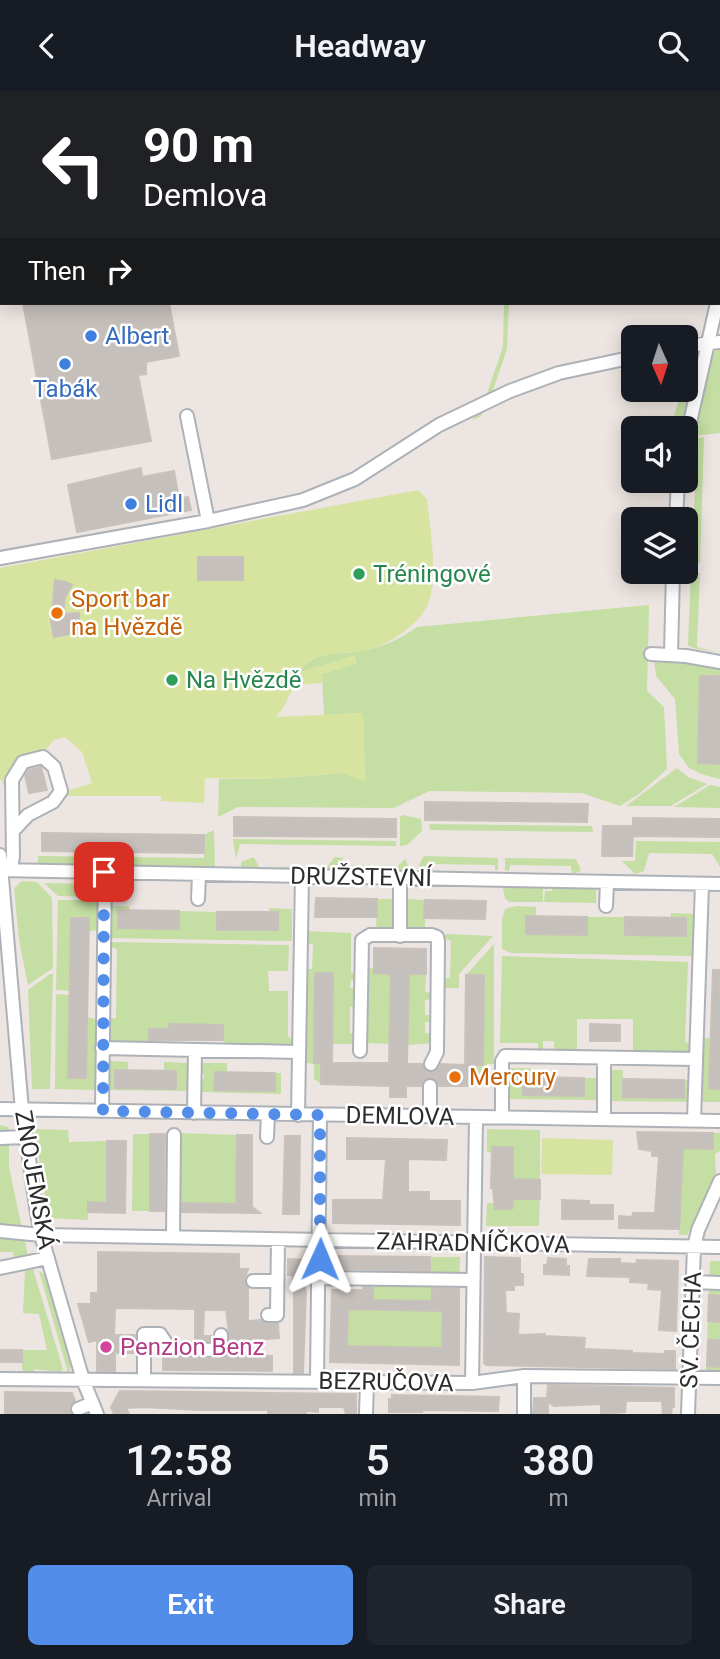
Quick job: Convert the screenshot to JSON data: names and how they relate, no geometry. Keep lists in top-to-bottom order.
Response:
{
  "streets": {
    "street": [
      "DRUŽSTEVNÍ",
      "DEMLOVA",
      "ZNOJEMSKÁ",
      "ZAHRADNÍČKOVA",
      "SV. ČECHA",
      "BEZRUČOVA"
    ]
  },
  "crossings": [
    ["DRUŽSTEVNÍ", "ZNOJEMSKÁ"],
    ["DEMLOVA", "ZNOJEMSKÁ"],
    ["ZNOJEMSKÁ", "ZAHRADNÍČKOVA"],
    ["ZNOJEMSKÁ", "BEZRUČOVA"],
    ["ZAHRADNÍČKOVA", "SV. ČECHA"],
    ["SV. ČECHA", "BEZRUČOVA"]
  ],
  "places": [
    "Albert",
    "Tabák",
    "Lidl",
    "Tréningové",
    "Sport bar na Hvězdě",
    "Na Hvězdě",
    "Mercury",
    "Penzion Benz"
  ],
  "north": "bottom",
  "page": {
    "header": "Headway",
    "turn": ["90 m", "Demlova"],
    "then": "Then",
    "eta": [
      "12:58",
      "Arrival",
      "5",
      "min",
      "380",
      "m"
    ],
    "buttons": ["Exit", "Share"]
  }
}
